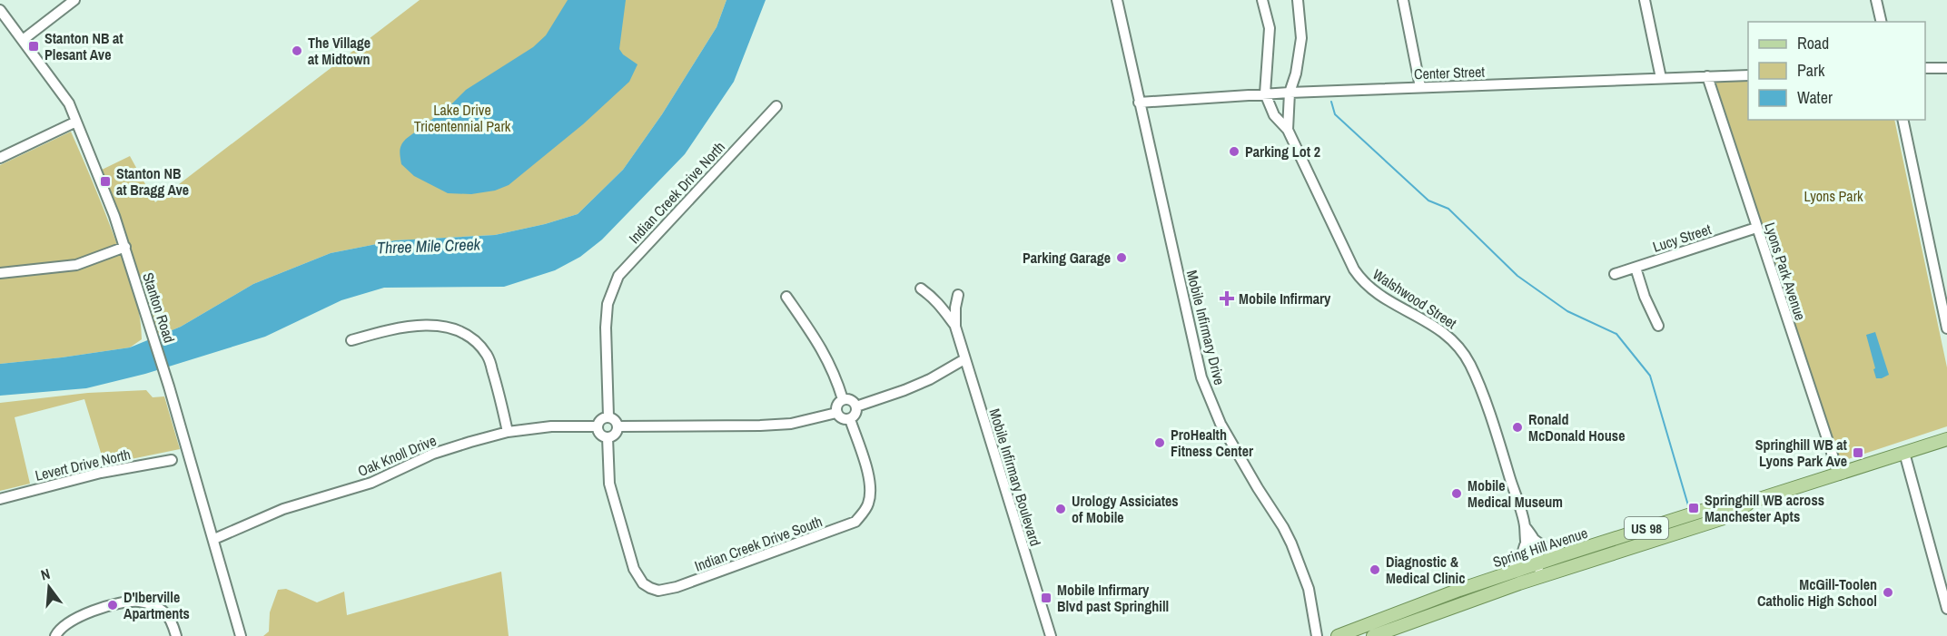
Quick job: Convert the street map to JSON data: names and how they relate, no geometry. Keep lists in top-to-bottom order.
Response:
{
  "streets": {
    "main road": ["US 98", "Spring Hill Avenue"],
    "street": [
      "Center Street",
      "Indian Creek Drive North",
      "Lucy Street",
      "Lyons Park Avenue",
      "Walshwood Street",
      "Stanton Road",
      "Mobile Infirmary Drive",
      "Oak Knoll Drive",
      "Levert Drive North",
      "Mobile Infirmary Boulevard",
      "Indian Creek Drive South"
    ]
  },
  "crossings": [
    ["Center Street", "Lyons Park Avenue"],
    ["Center Street", "Walshwood Street"],
    ["Center Street", "Mobile Infirmary Drive"],
    ["Indian Creek Drive North", "Oak Knoll Drive"],
    ["Indian Creek Drive North", "Indian Creek Drive South"],
    ["Lucy Street", "Lyons Park Avenue"],
    ["Lyons Park Avenue", "Spring Hill Avenue"],
    ["Walshwood Street", "Spring Hill Avenue"],
    ["Stanton Road", "Oak Knoll Drive"],
    ["Oak Knoll Drive", "Indian Creek Drive South"]
  ],
  "water": ["Three Mile Creek"],
  "parks": ["Lake Drive Tricentennial Park", "Lyons Park"],
  "places": {
    "transit": [
      "Stanton NB at Plesant Ave",
      "Stanton NB at Bragg Ave",
      "Springhill WB at Lyons Park Ave",
      "Springhill WB across Manchester Apts",
      "Mobile Infirmary Blvd past Springhill"
    ],
    "other": [
      "The Village at Midtown",
      "Parking Lot 2",
      "Parking Garage",
      "Ronald McDonald House",
      "ProHealth Fitness Center",
      "Mobile Medical Museum",
      "Urology Assiciates of Mobile",
      "Diagnostic & Medical Clinic",
      "McGill-Toolen Catholic High School",
      "D'Iberville Apartments"
    ],
    "health": ["Mobile Infirmary"]
  },
  "legend": ["Road", "Park", "Water"],
  "north": "top"
}
